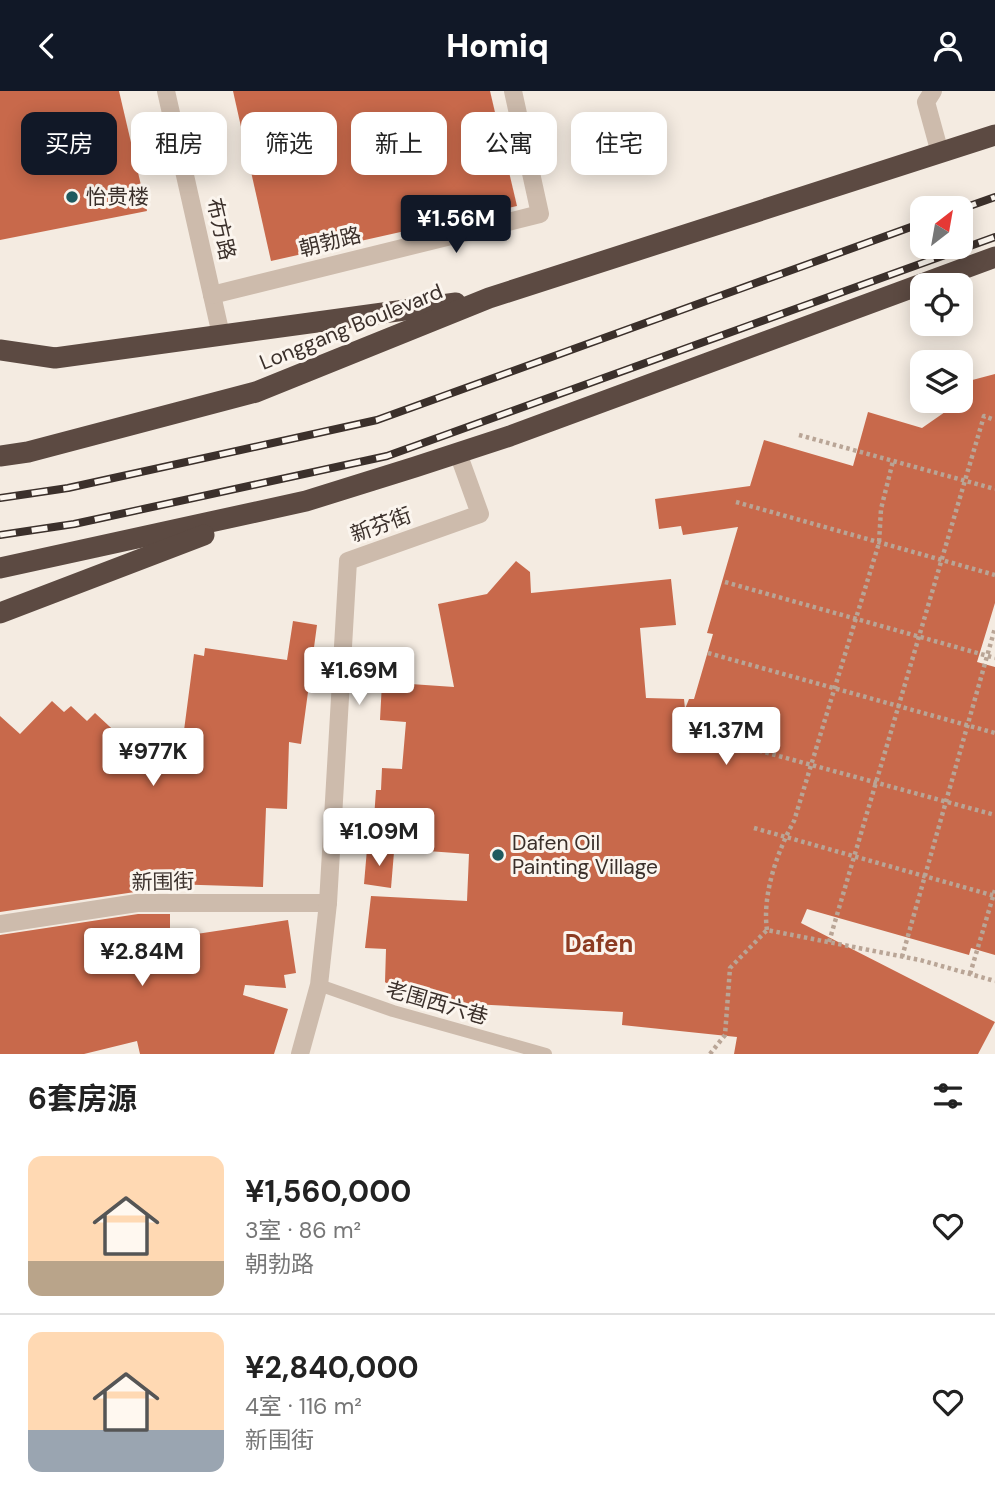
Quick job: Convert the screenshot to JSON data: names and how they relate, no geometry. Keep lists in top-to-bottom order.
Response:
{
  "streets": {
    "highway": ["Longgang Boulevard"],
    "street": [
      "布方路",
      "朝勃路",
      "新芬街",
      "新围街"
    ],
    "lane": ["老围西六巷"]
  },
  "crossings": [
    ["布方路", "朝勃路"],
    ["新芬街", "新围街"],
    ["新芬街", "老围西六巷"]
  ],
  "districts": ["Dafen"],
  "places": ["怡贵楼", "Dafen Oil Painting Village"],
  "north": "top right",
  "page": {
    "header": "Homiq",
    "chip": [
      "买房",
      "租房",
      "筛选",
      "新上",
      "公寓",
      "住宅"
    ],
    "price": [
      "¥1.56M",
      "¥1.69M",
      "¥1.37M",
      "¥977K",
      "¥1.09M",
      "¥2.84M"
    ],
    "heading": "6套房源",
    "list": [
      {
        "name": "¥1,560,000",
        "note": "3室 · 86 m² · 朝勃路"
      },
      {
        "name": "¥2,840,000",
        "note": "4室 · 116 m² · 新围街"
      }
    ]
  }
}
